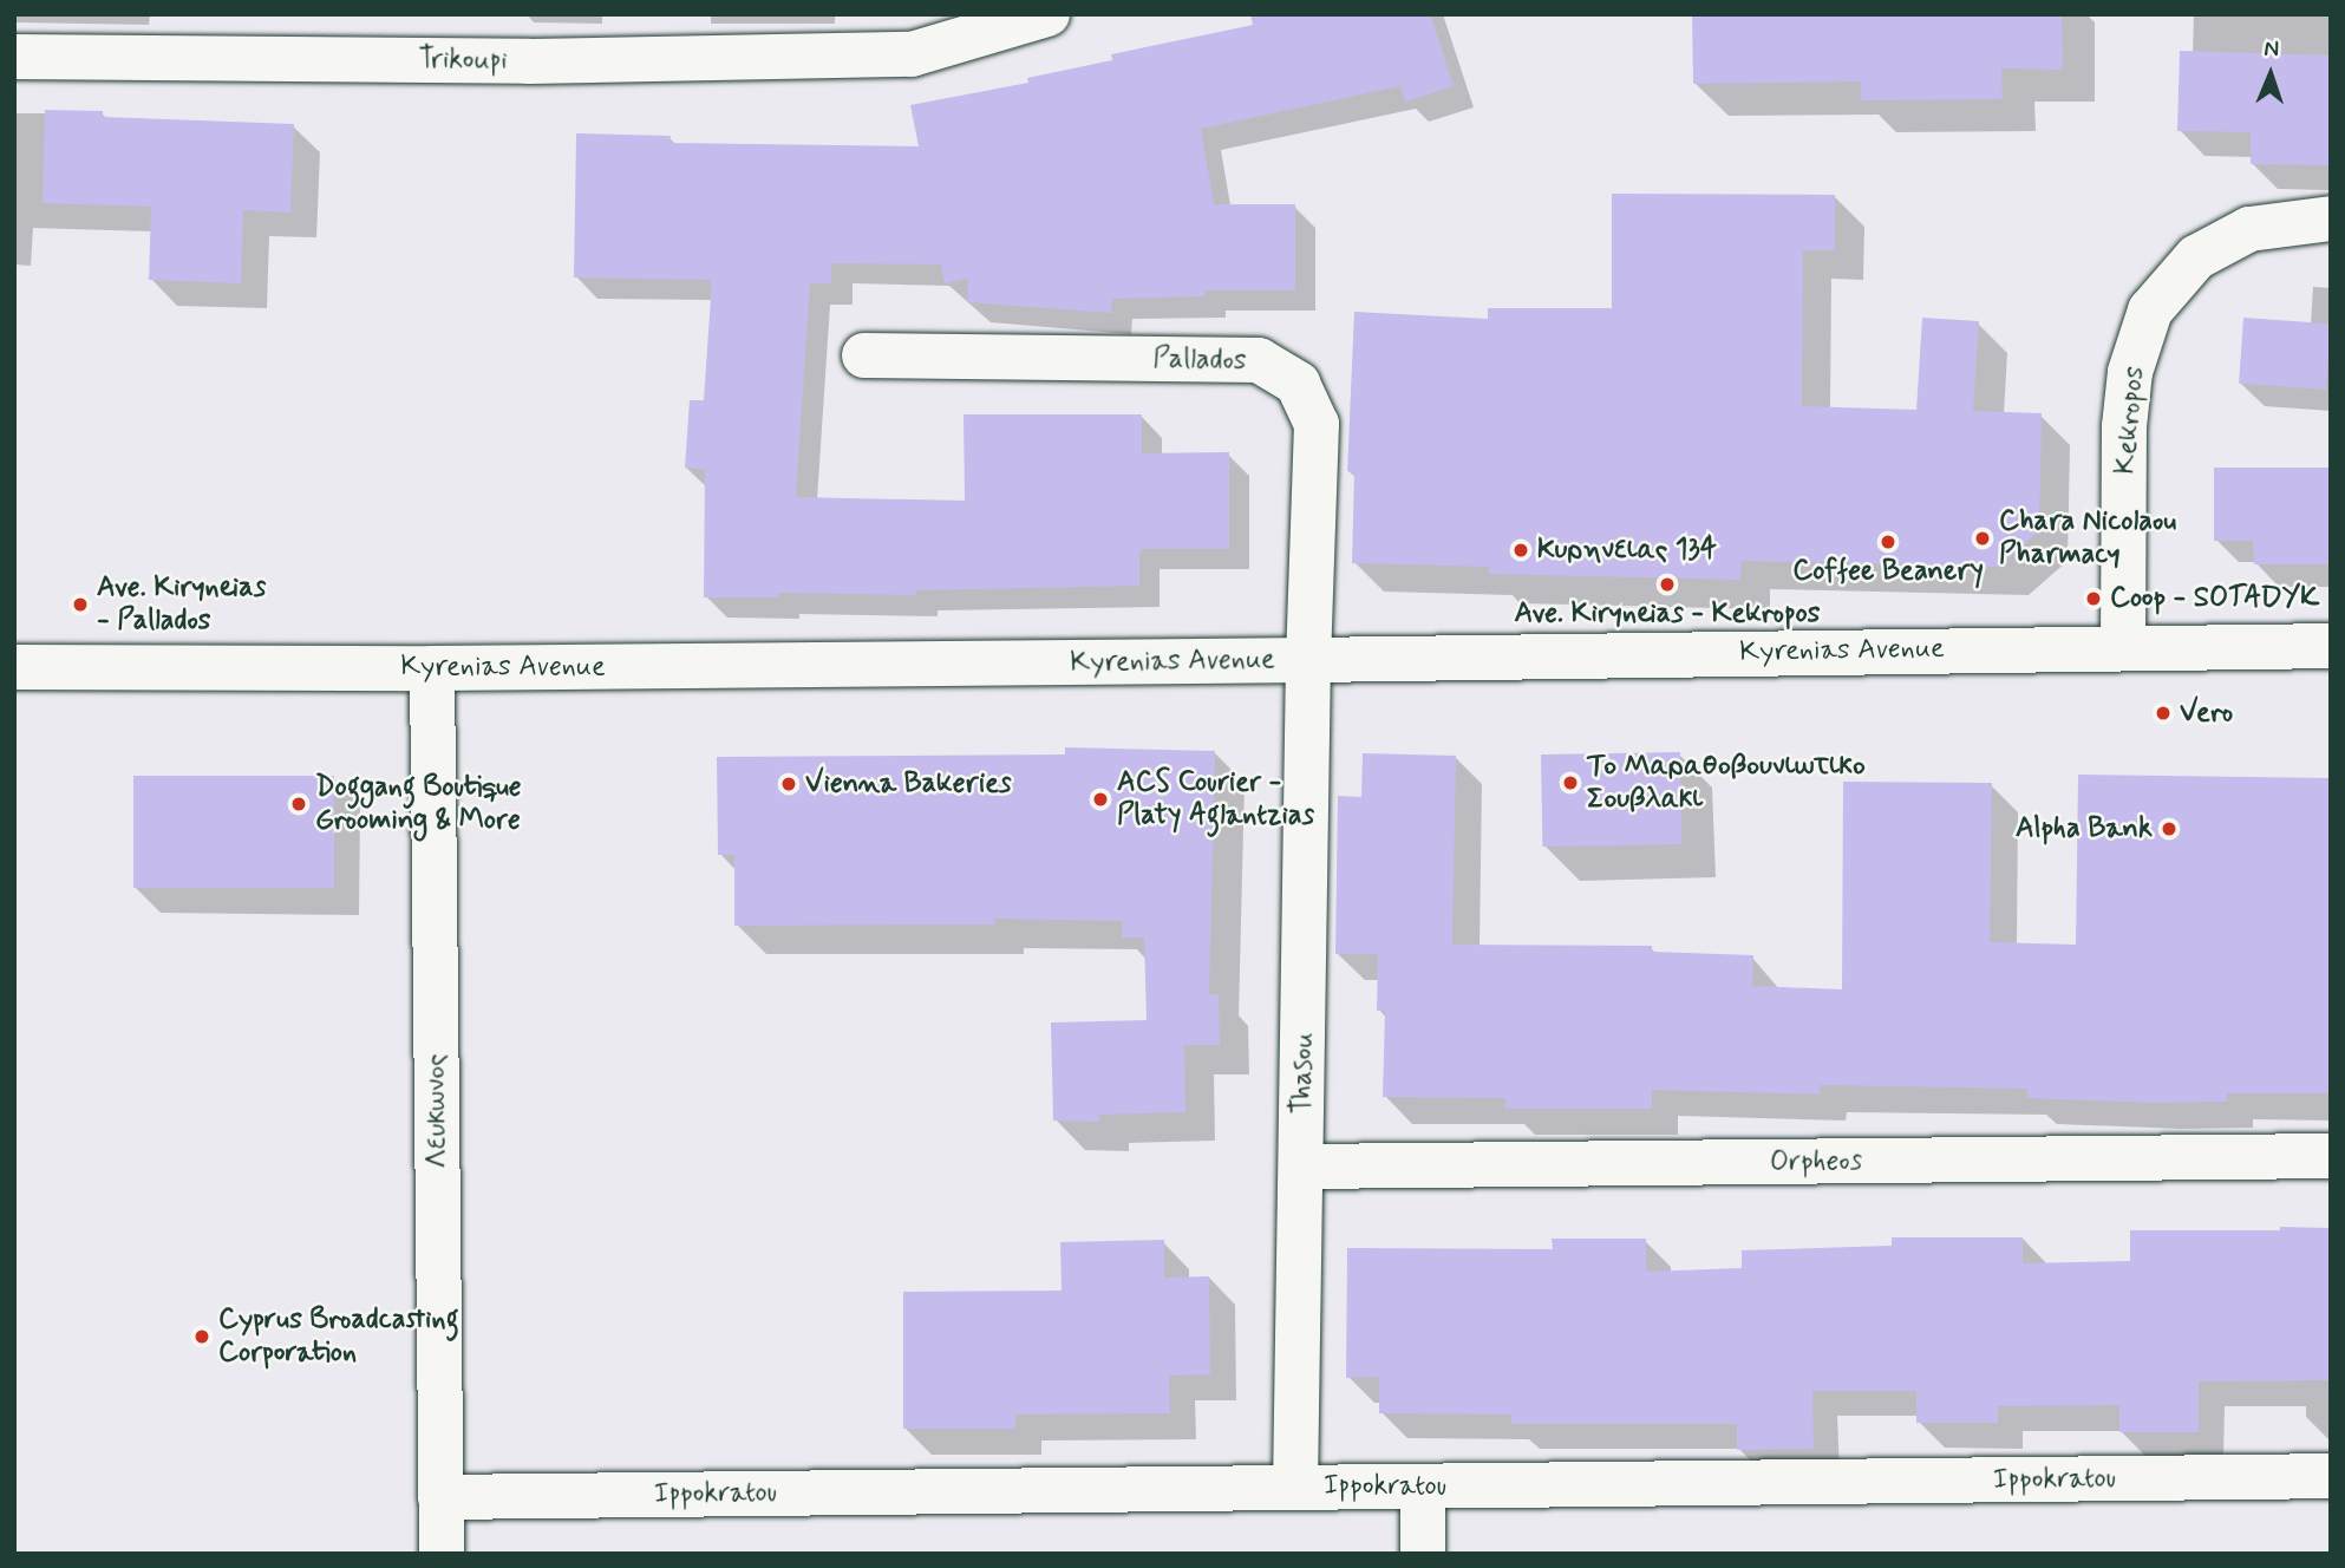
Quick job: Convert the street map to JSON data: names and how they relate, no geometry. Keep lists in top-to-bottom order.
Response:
{
  "streets": {
    "street": [
      "Trikoupi",
      "Pallados",
      "Kekropos",
      "Kyrenias Avenue",
      "Thasou",
      "Λευκωνος",
      "Orpheos",
      "Ippokratou"
    ]
  },
  "crossings": [
    ["Pallados", "Kyrenias Avenue"],
    ["Pallados", "Thasou"],
    ["Kekropos", "Kyrenias Avenue"],
    ["Kyrenias Avenue", "Thasou"],
    ["Kyrenias Avenue", "Λευκωνος"],
    ["Thasou", "Orpheos"],
    ["Thasou", "Ippokratou"],
    ["Λευκωνος", "Ippokratou"]
  ],
  "places": [
    "Chara Nicolaou Pharmacy",
    "Coffee Beanery",
    "Κυρηνειας 134",
    "Ave. Kiryneias - Kekropos",
    "Coop - SOTADYK",
    "Ave. Kiryneias - Pallados",
    "Vero",
    "Το Μαραθοβουνιωτικο Σουβλακι",
    "Vienna Bakeries",
    "ACS Courier - Platy Aglantzias",
    "Doggang Boutique Grooming & More",
    "Alpha Bank",
    "Cyprus Broadcasting Corporation"
  ],
  "north": "top"
}
